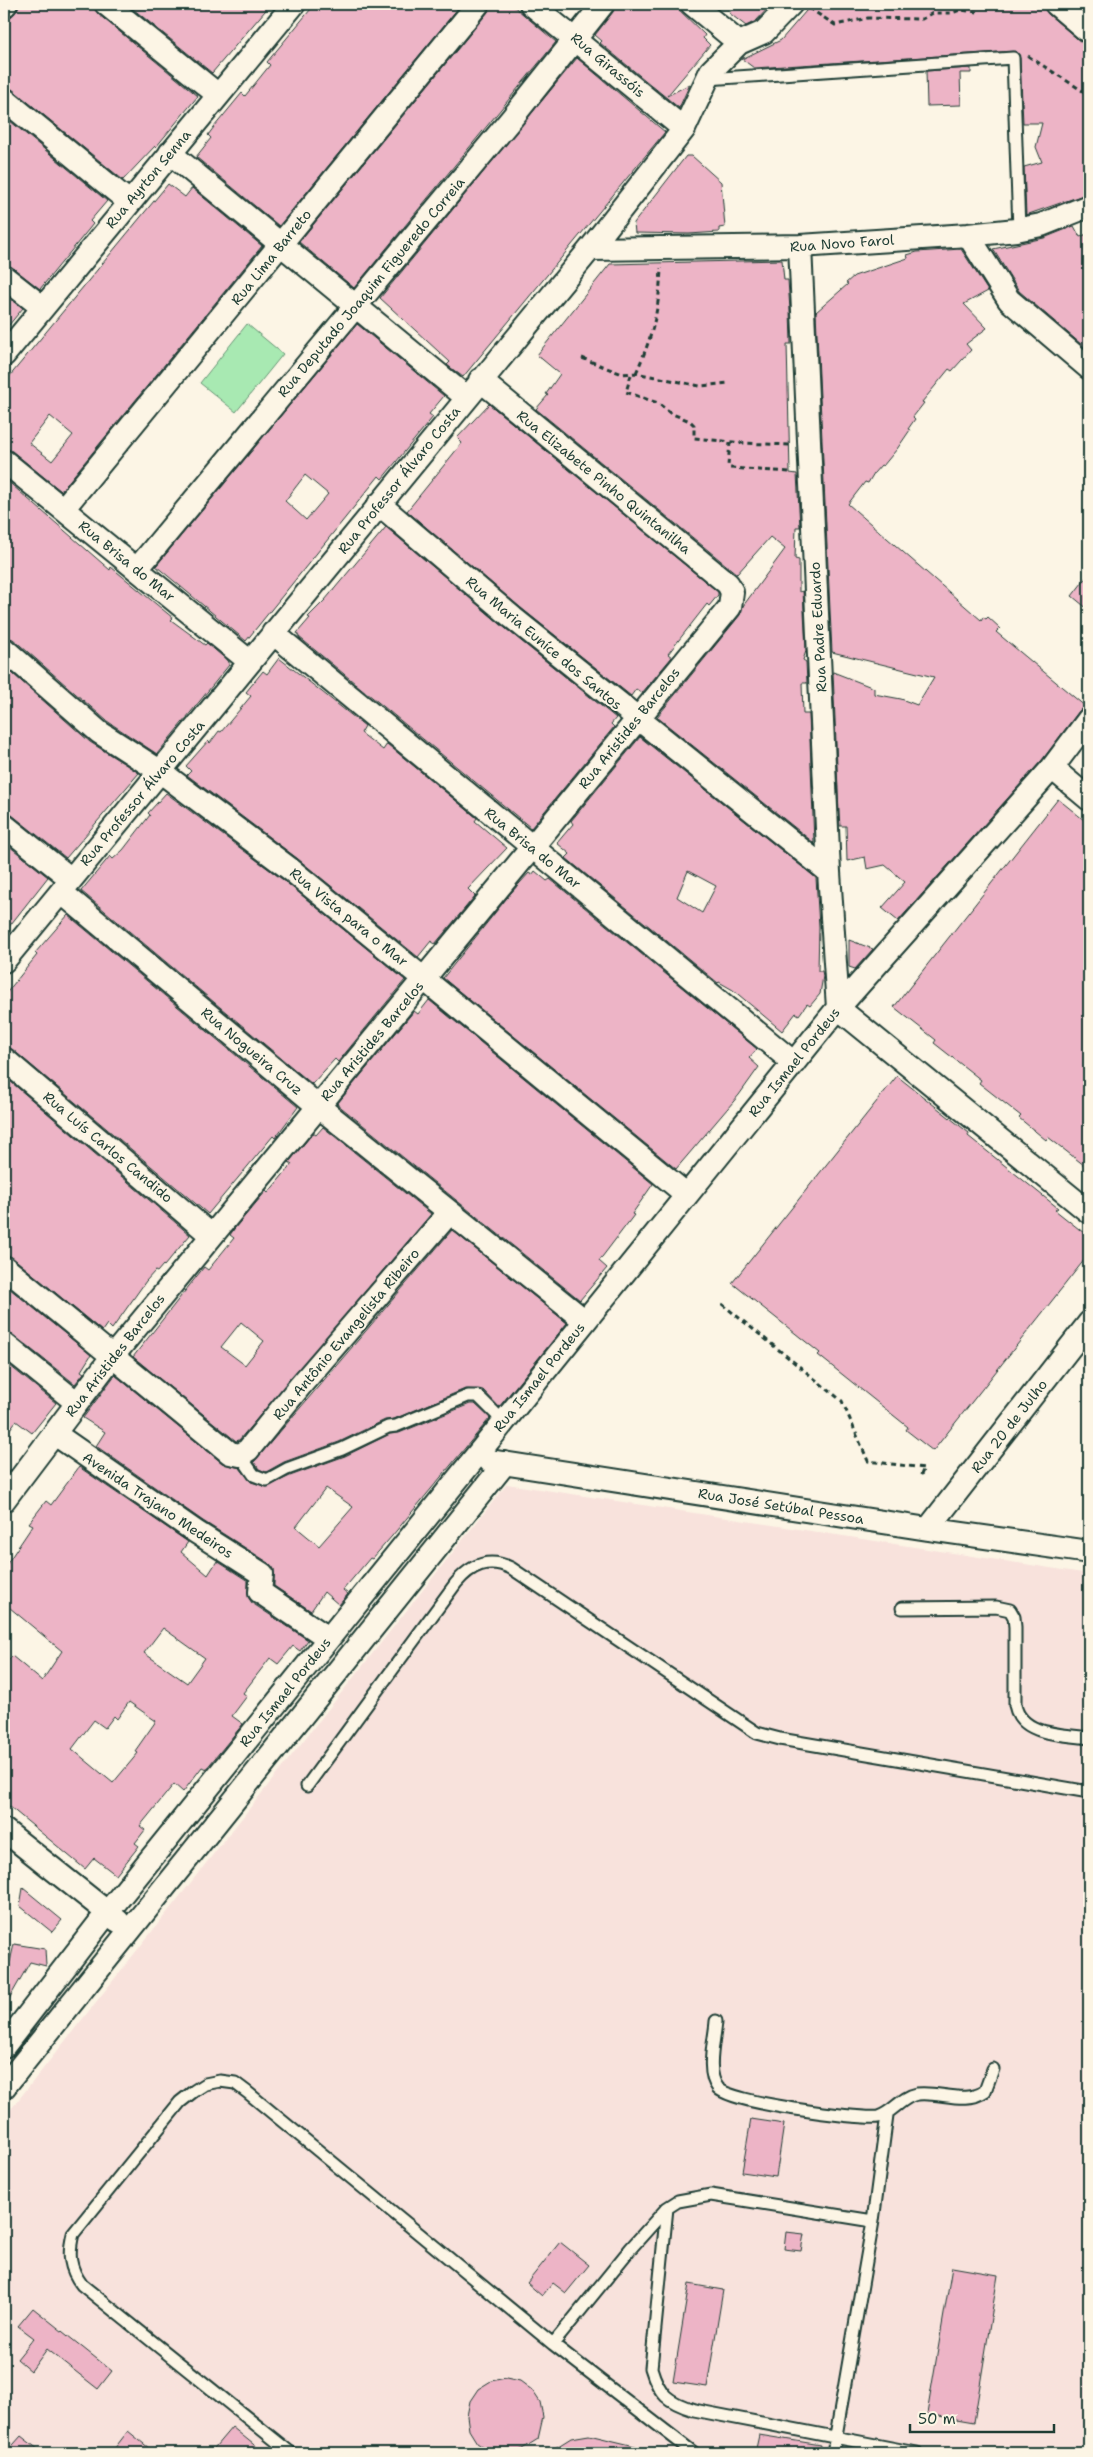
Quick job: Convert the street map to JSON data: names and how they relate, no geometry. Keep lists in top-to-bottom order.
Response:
{
  "streets": {
    "street": [
      "Rua Girassóis",
      "Rua Ayrton Senna",
      "Rua Novo Farol",
      "Rua Lima Barreto",
      "Rua Deputado Joaquim Figueredo Correia",
      "Rua Professor Álvaro Costa",
      "Rua Elizabete Pinho Quintanilha",
      "Rua Brisa do Mar",
      "Rua Padre Eduardo",
      "Rua Maria Euníce dos Santos",
      "Rua Aristides Barcelos",
      "Rua Vista para o Mar",
      "Rua Nogueira Cruz",
      "Rua Ismael Pordeus",
      "Rua Luís Carlos Candido",
      "Rua Antônio Evangelista Ribeiro",
      "Rua 20 de Julho",
      "Avenida Trajano Medeiros",
      "Rua José Setúbal Pessoa"
    ]
  },
  "crossings": [
    ["Rua Girassóis", "Rua Deputado Joaquim Figueredo Correia"],
    ["Rua Girassóis", "Rua Professor Álvaro Costa"],
    ["Rua Ayrton Senna", "Rua Elizabete Pinho Quintanilha"],
    ["Rua Novo Farol", "Rua Professor Álvaro Costa"],
    ["Rua Novo Farol", "Rua Padre Eduardo"],
    ["Rua Lima Barreto", "Rua Elizabete Pinho Quintanilha"],
    ["Rua Lima Barreto", "Rua Brisa do Mar"],
    ["Rua Deputado Joaquim Figueredo Correia", "Rua Elizabete Pinho Quintanilha"],
    ["Rua Deputado Joaquim Figueredo Correia", "Rua Brisa do Mar"],
    ["Rua Professor Álvaro Costa", "Rua Elizabete Pinho Quintanilha"],
    ["Rua Professor Álvaro Costa", "Rua Brisa do Mar"],
    ["Rua Professor Álvaro Costa", "Rua Maria Euníce dos Santos"],
    ["Rua Professor Álvaro Costa", "Rua Vista para o Mar"],
    ["Rua Professor Álvaro Costa", "Rua Nogueira Cruz"],
    ["Rua Elizabete Pinho Quintanilha", "Rua Aristides Barcelos"],
    ["Rua Brisa do Mar", "Rua Aristides Barcelos"],
    ["Rua Brisa do Mar", "Rua Ismael Pordeus"],
    ["Rua Padre Eduardo", "Rua Maria Euníce dos Santos"],
    ["Rua Padre Eduardo", "Rua Ismael Pordeus"],
    ["Rua Maria Euníce dos Santos", "Rua Aristides Barcelos"],
    ["Rua Aristides Barcelos", "Rua Vista para o Mar"],
    ["Rua Aristides Barcelos", "Rua Nogueira Cruz"],
    ["Rua Aristides Barcelos", "Rua Luís Carlos Candido"],
    ["Rua Aristides Barcelos", "Avenida Trajano Medeiros"],
    ["Rua Vista para o Mar", "Rua Ismael Pordeus"],
    ["Rua Nogueira Cruz", "Rua Ismael Pordeus"],
    ["Rua Nogueira Cruz", "Rua Antônio Evangelista Ribeiro"],
    ["Rua Ismael Pordeus", "Avenida Trajano Medeiros"],
    ["Rua Ismael Pordeus", "Rua José Setúbal Pessoa"],
    ["Rua 20 de Julho", "Rua José Setúbal Pessoa"]
  ],
  "scale_bar": "50 m"
}
